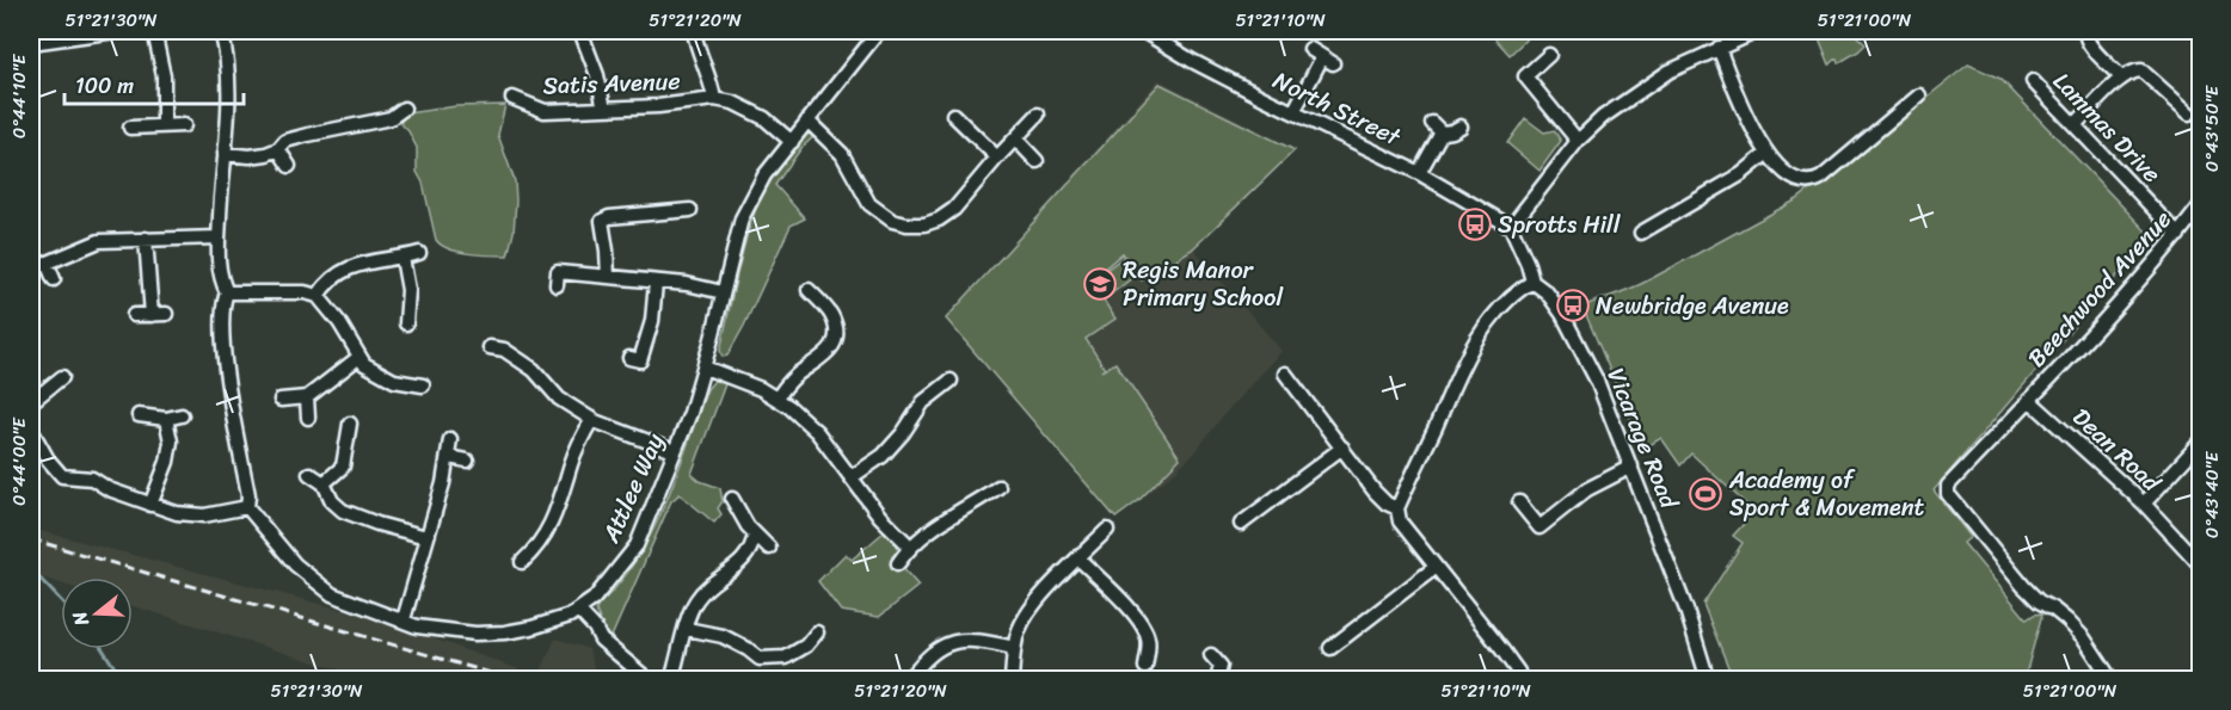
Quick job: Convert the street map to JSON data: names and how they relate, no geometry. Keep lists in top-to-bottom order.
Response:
{
  "streets": {
    "street": [
      "Satis Avenue",
      "North Street",
      "Lammas Drive",
      "Beechwood Avenue",
      "Vicarage Road",
      "Dean Road",
      "Attlee Way"
    ]
  },
  "crossings": [
    ["Satis Avenue", "Attlee Way"],
    ["North Street", "Vicarage Road"],
    ["Lammas Drive", "Beechwood Avenue"],
    ["Beechwood Avenue", "Dean Road"]
  ],
  "places": {
    "bus stop": ["Sprotts Hill", "Newbridge Avenue"],
    "school or university": ["Regis Manor Primary School"],
    "sports": ["Academy of Sport & Movement"]
  },
  "scale_bar": "100 m",
  "north": "left",
  "coordinates": [
    "51°21'30\"N",
    "51°21'20\"N",
    "51°21'10\"N",
    "51°21'00\"N",
    "0°44'10\"E",
    "0°43'50\"E",
    "0°44'00\"E",
    "0°43'40\"E"
  ]
}
